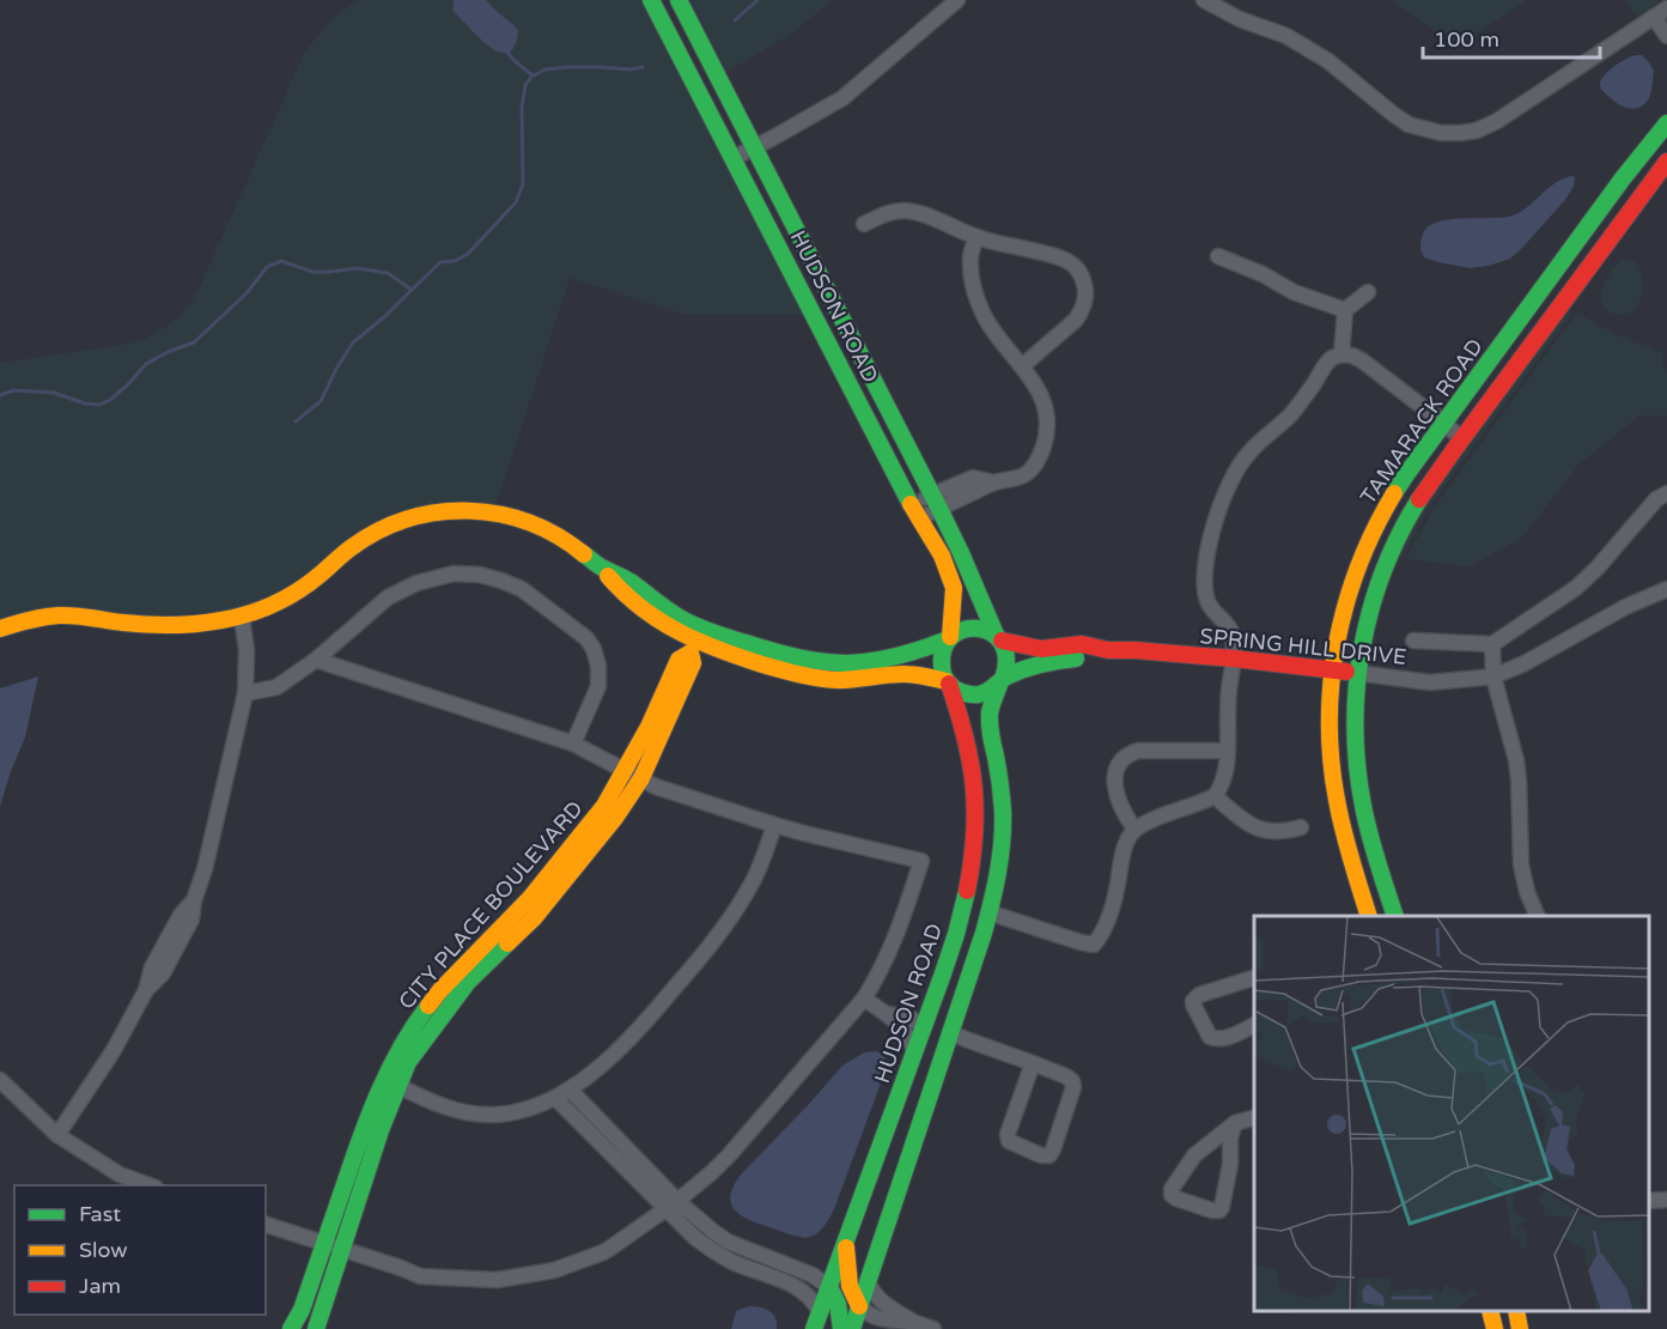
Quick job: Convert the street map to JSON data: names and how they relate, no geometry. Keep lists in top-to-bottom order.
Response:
{
  "streets": {
    "street": [
      "HUDSON ROAD",
      "TAMARACK ROAD",
      "SPRING HILL DRIVE",
      "CITY PLACE BOULEVARD"
    ]
  },
  "crossings": [
    ["HUDSON ROAD", "SPRING HILL DRIVE"],
    ["TAMARACK ROAD", "SPRING HILL DRIVE"]
  ],
  "legend": ["Fast", "Slow", "Jam"],
  "scale_bar": "100 m"
}
